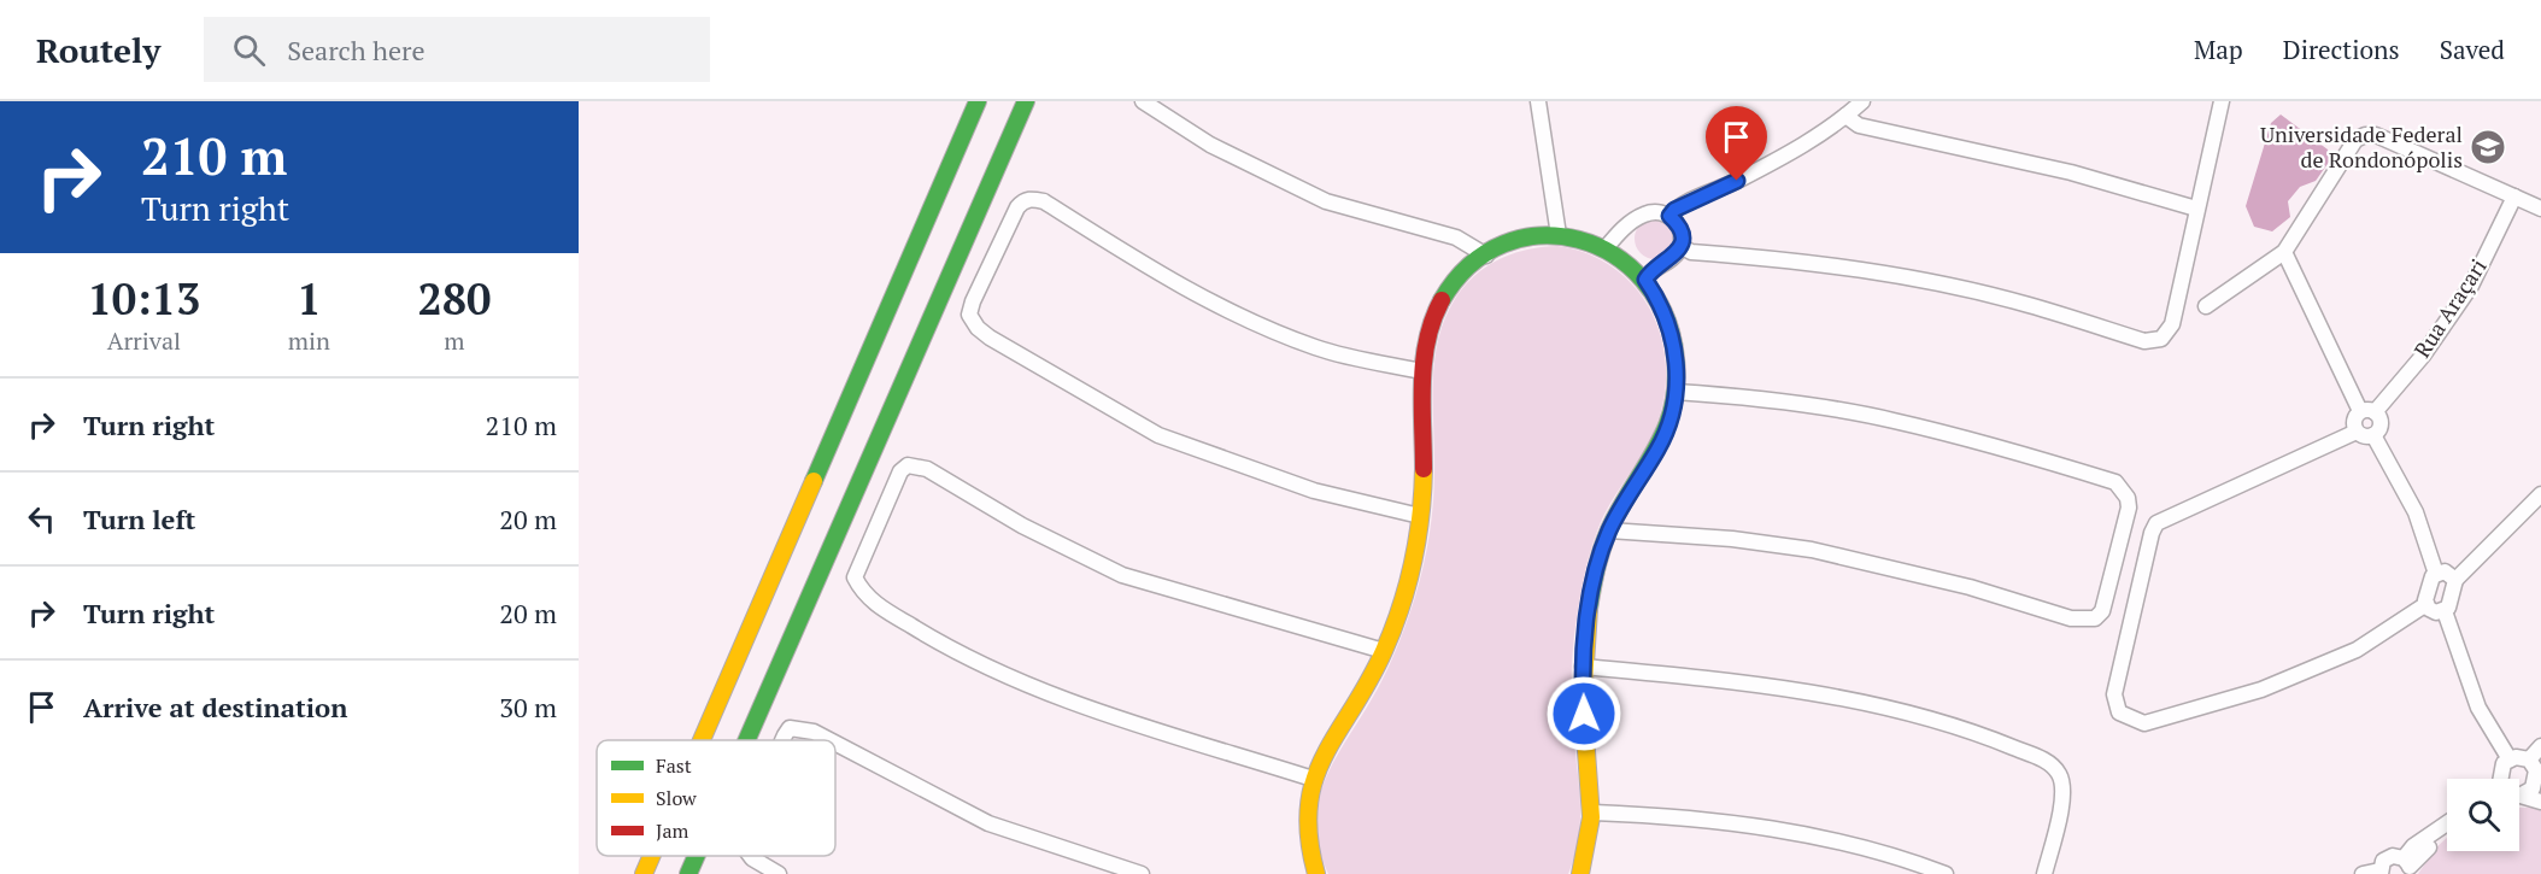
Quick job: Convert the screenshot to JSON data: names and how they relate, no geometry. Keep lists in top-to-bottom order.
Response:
{
  "streets": {
    "street": ["Rua Araçari"]
  },
  "places": {
    "school or university": ["Universidade Federal de Rondonópolis"]
  },
  "legend": ["Fast", "Slow", "Jam"],
  "page": {
    "header": "Routely",
    "search": "Search here",
    "nav": ["Map", "Directions", "Saved"],
    "turn": ["210 m", "Turn right"],
    "eta": [
      "10:13",
      "Arrival",
      "1",
      "min",
      "280",
      "m"
    ],
    "list": [
      {
        "name": "Turn right",
        "value": "210 m"
      },
      {
        "name": "Turn left",
        "value": "20 m"
      },
      {
        "name": "Turn right",
        "value": "20 m"
      },
      {
        "name": "Arrive at destination",
        "value": "30 m"
      }
    ]
  }
}
